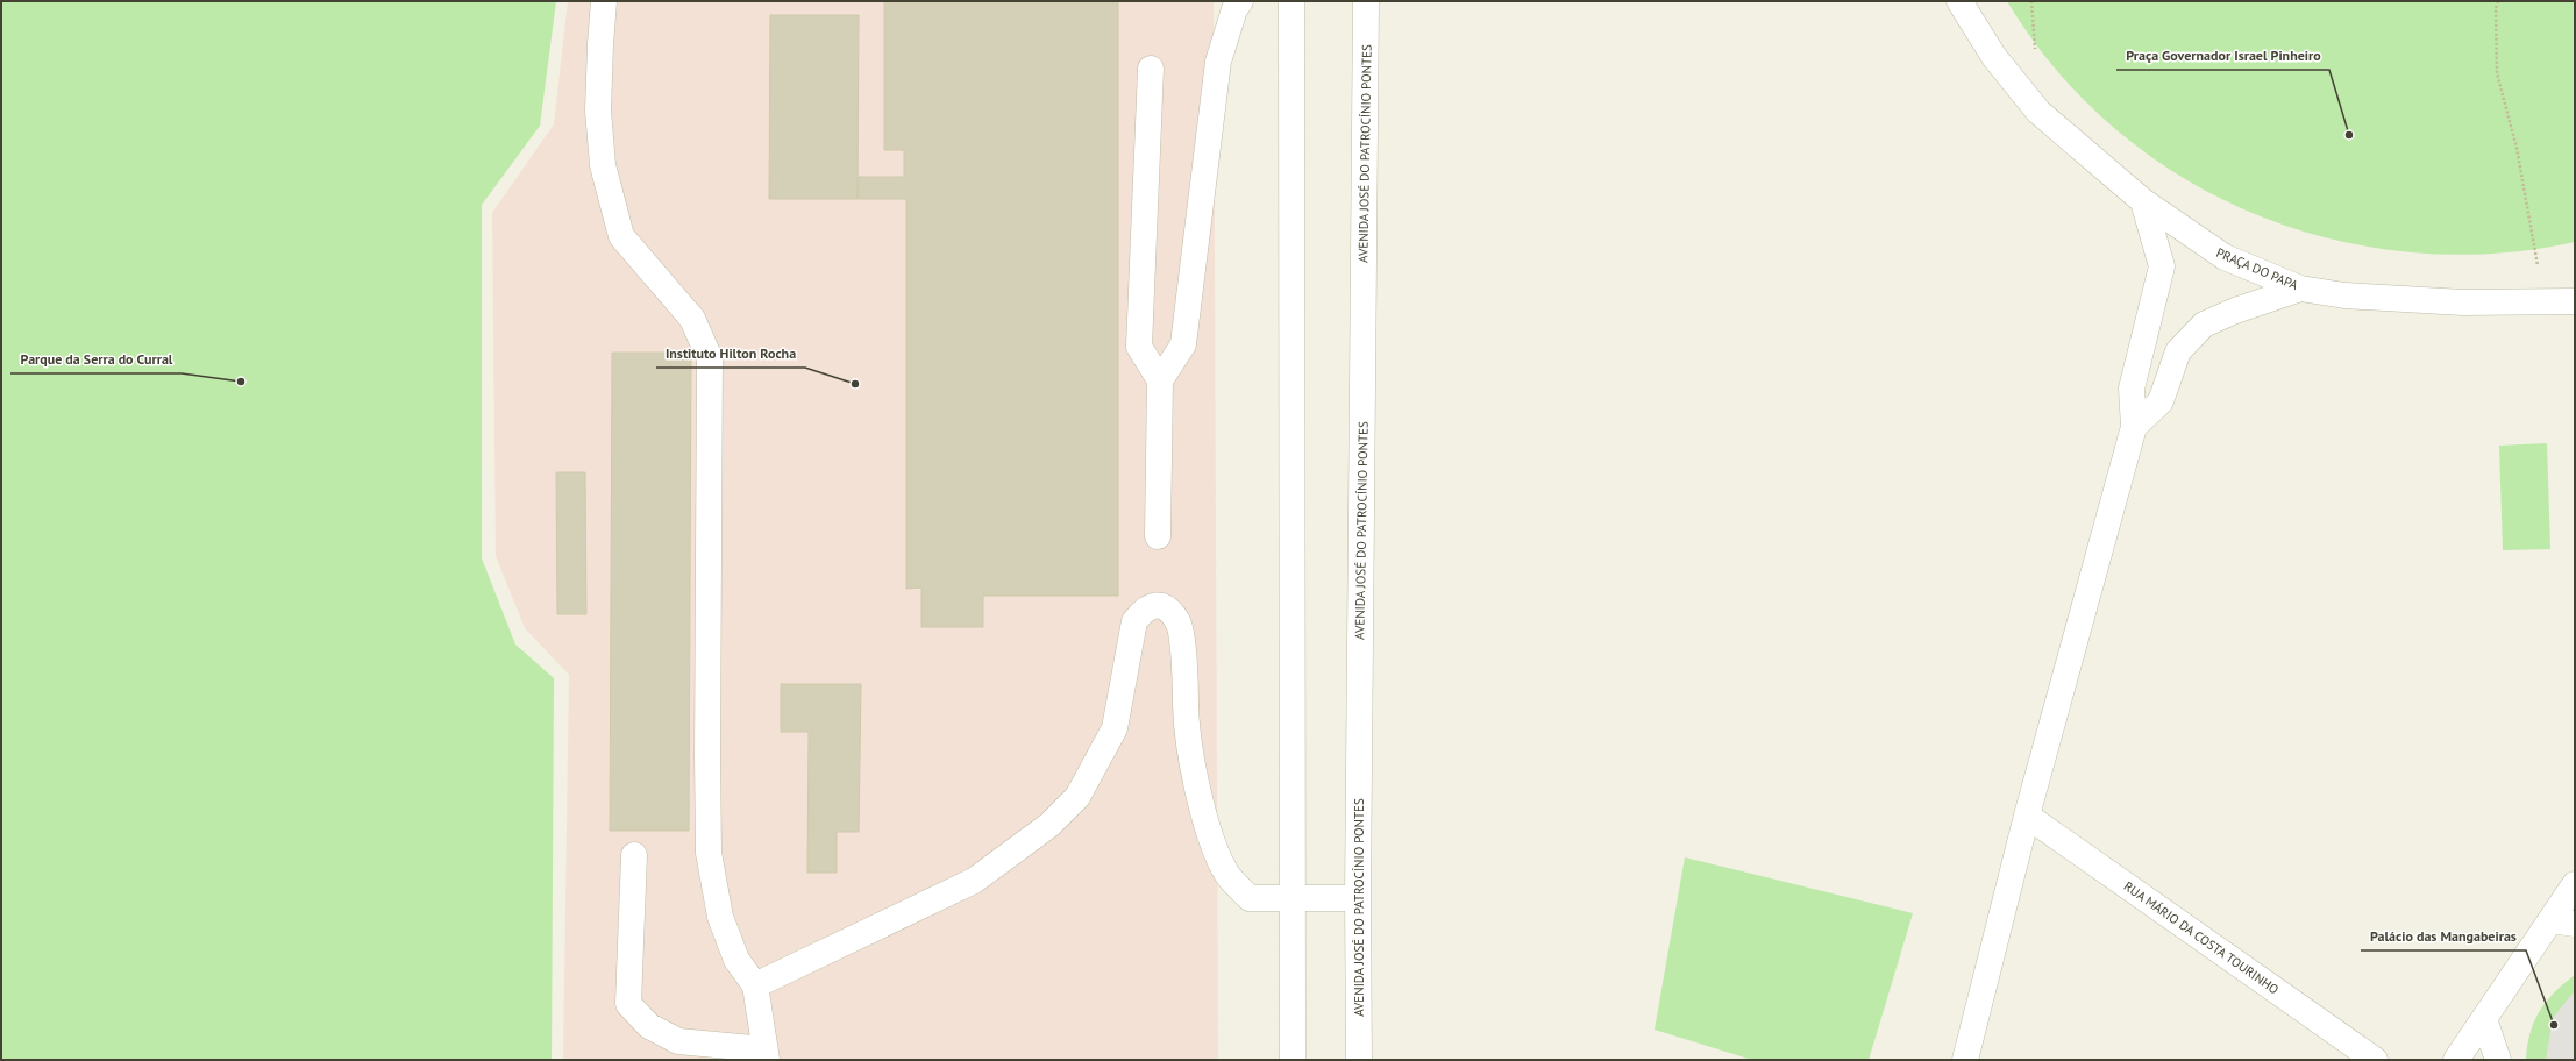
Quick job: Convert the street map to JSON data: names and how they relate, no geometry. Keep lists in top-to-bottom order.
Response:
{
  "streets": {
    "street": ["AVENIDA JOSÉ DO PATROCÍNIO PONTES", "PRAÇA DO PAPA", "RUA MÁRIO DA COSTA TOURINHO"]
  },
  "places": [
    "Praça Governador Israel Pinheiro",
    "Parque da Serra do Curral",
    "Instituto Hilton Rocha",
    "Palácio das Mangabeiras"
  ]
}
